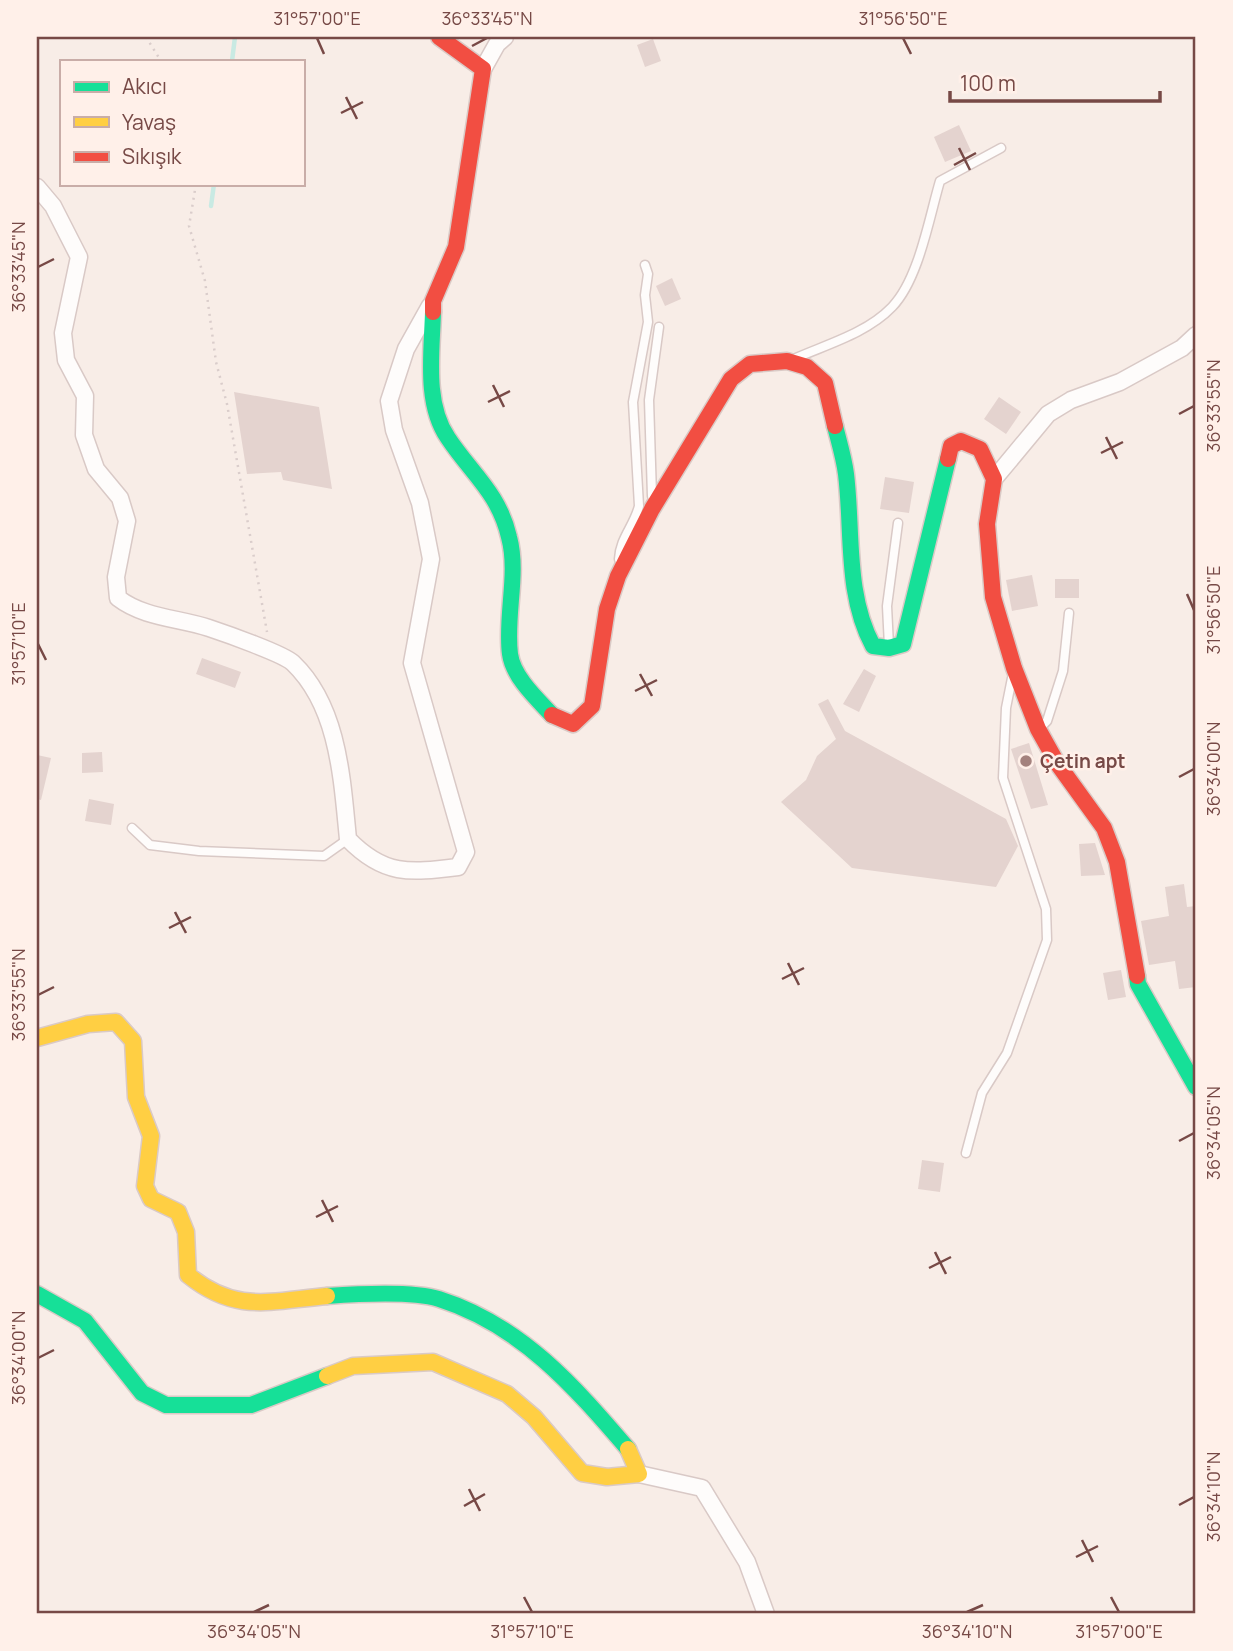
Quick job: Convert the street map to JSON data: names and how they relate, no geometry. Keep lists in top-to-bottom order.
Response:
{
  "places": ["Çetin apt"],
  "legend": ["Akıcı", "Yavaş", "Sıkışık"],
  "scale_bar": "100 m",
  "coordinates": [
    "31°57'00\"E",
    "36°33'45\"N",
    "31°56'50\"E",
    "36°33'55\"N",
    "31°57'10\"E",
    "36°34'00\"N",
    "36°34'05\"N",
    "36°34'10\"N"
  ]
}
